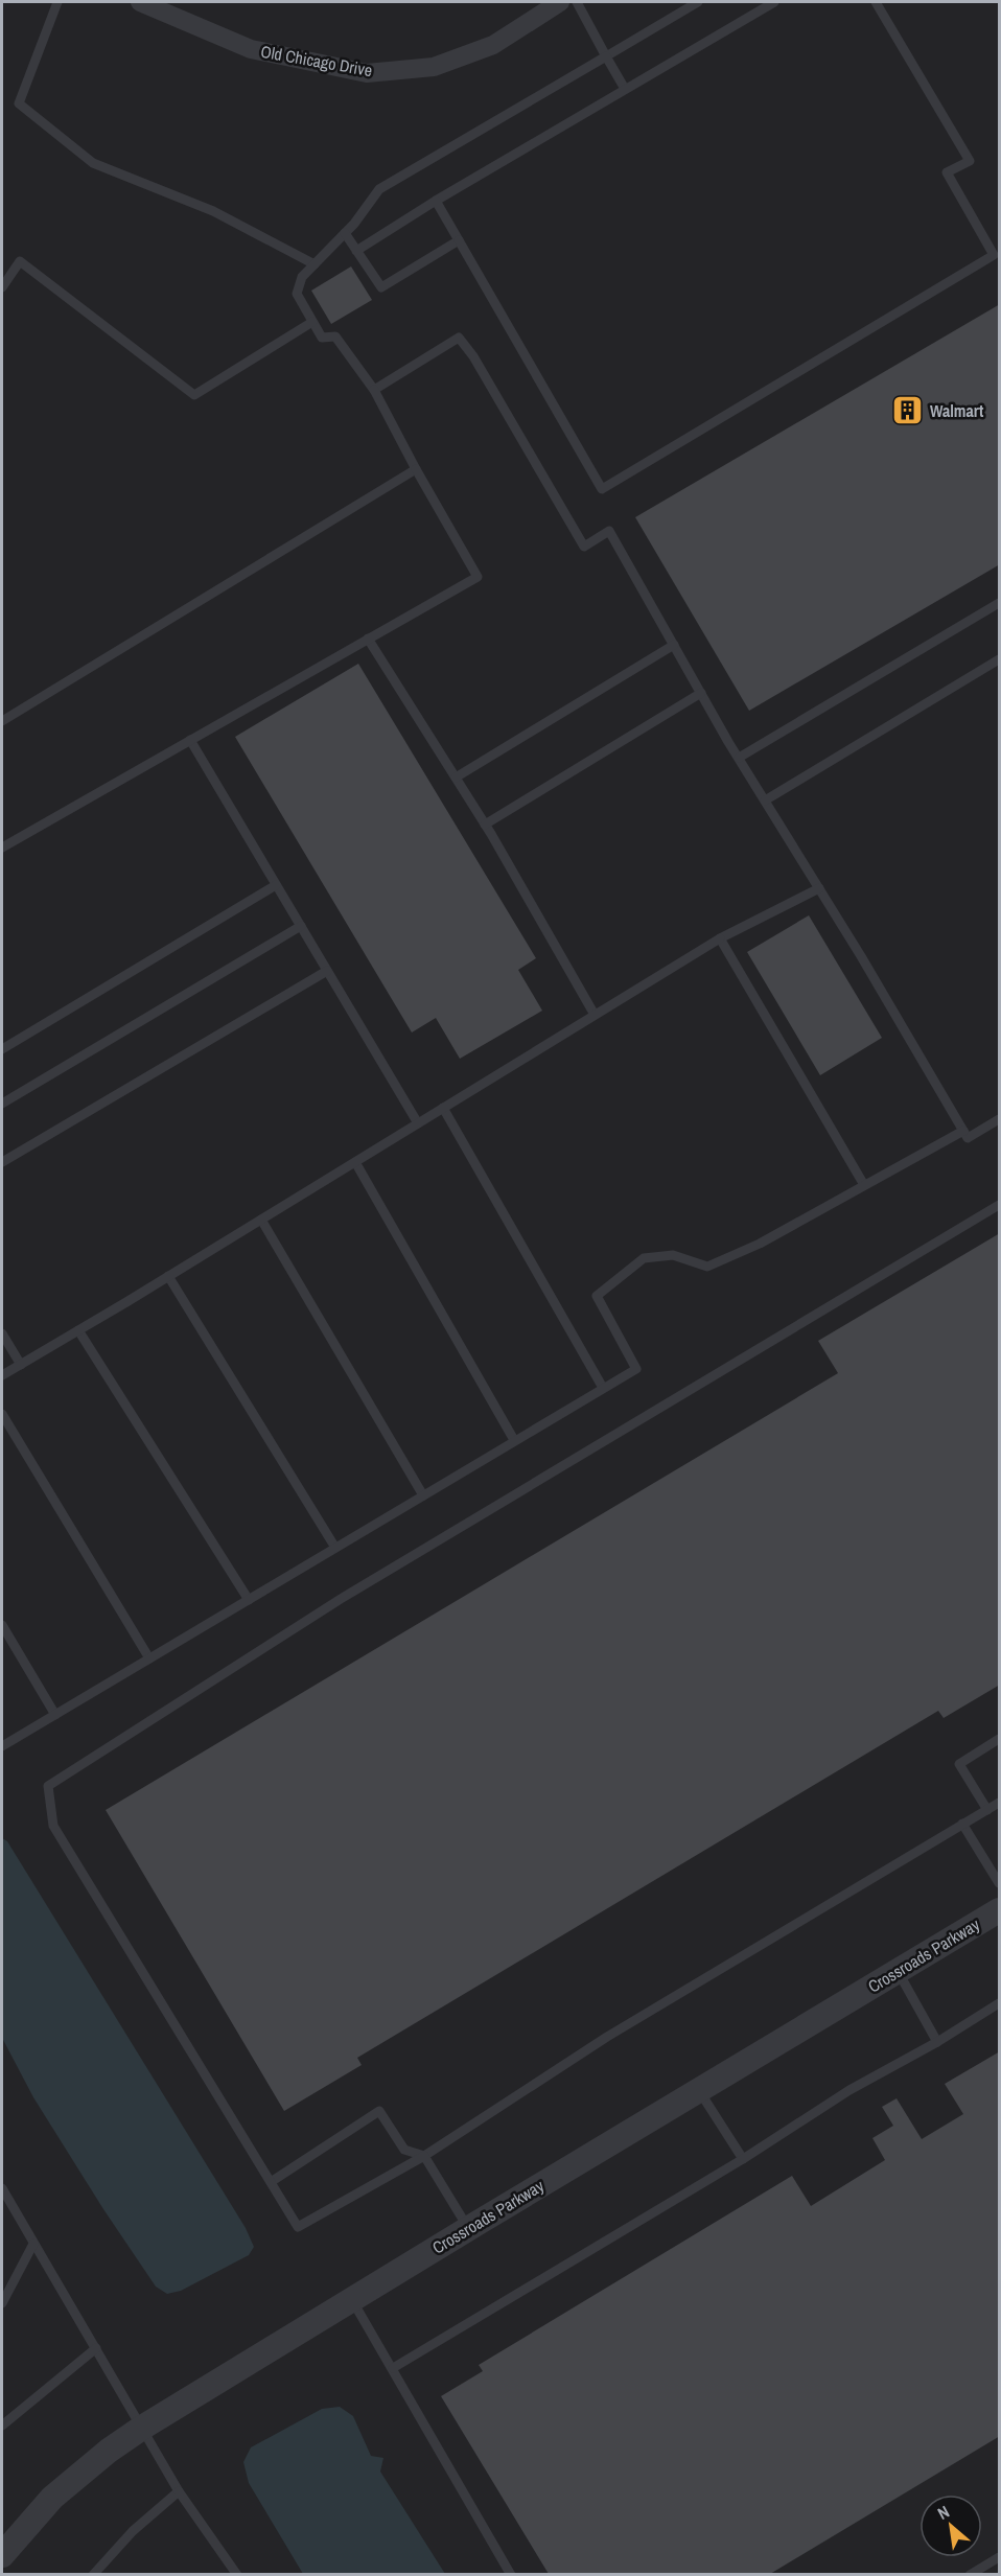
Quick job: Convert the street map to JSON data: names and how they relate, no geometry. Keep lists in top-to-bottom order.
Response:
{
  "streets": {
    "street": ["Old Chicago Drive", "Crossroads Parkway"]
  },
  "places": {
    "building": ["Walmart"]
  },
  "north": "top left"
}
